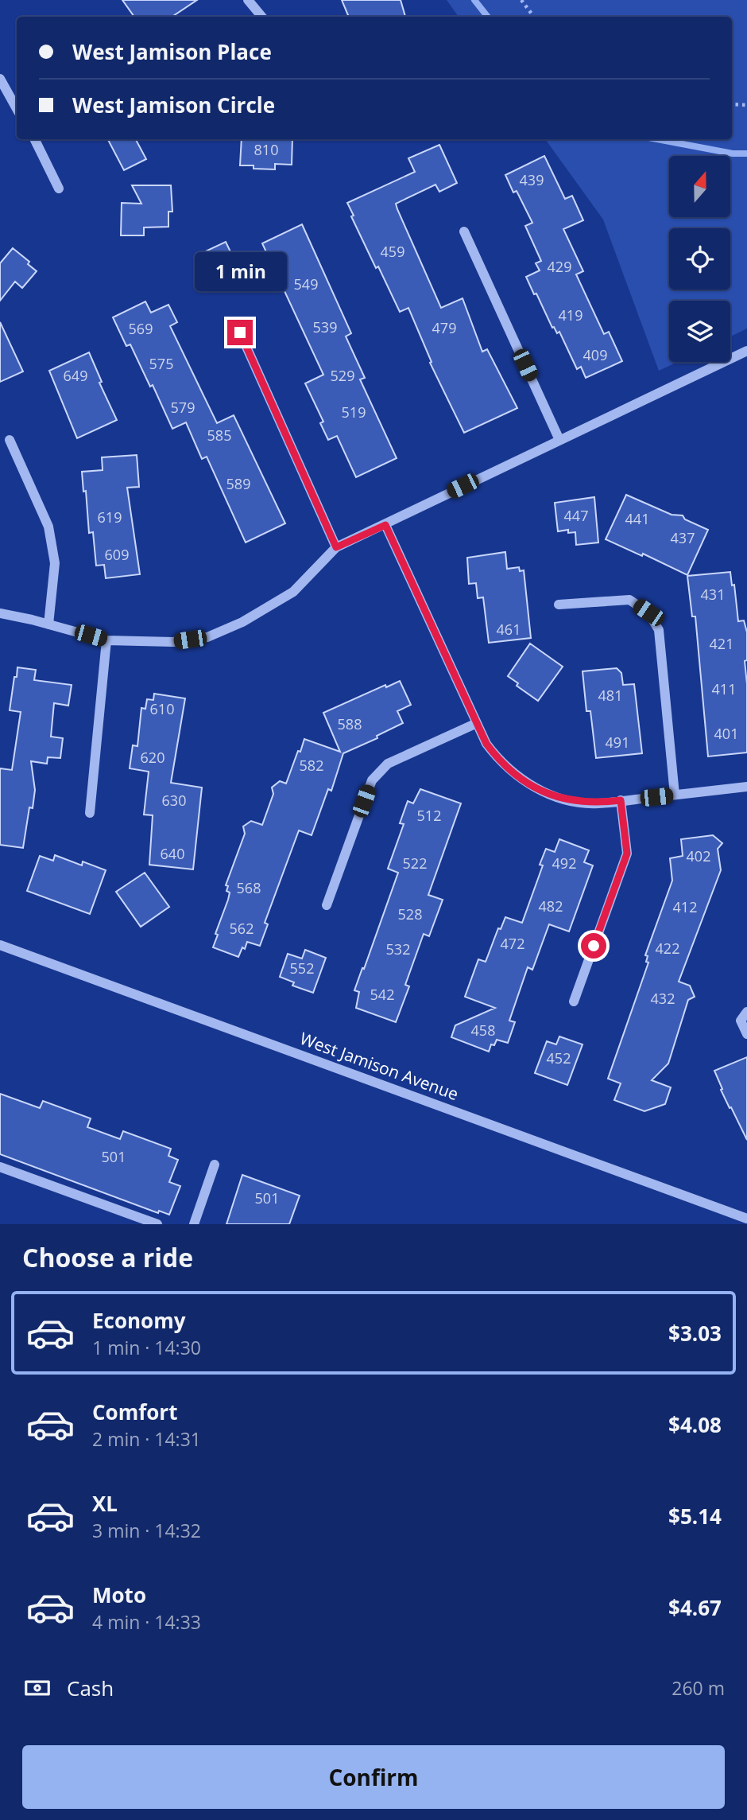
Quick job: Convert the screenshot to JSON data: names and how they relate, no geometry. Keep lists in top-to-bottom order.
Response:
{
  "streets": {
    "street": ["West Jamison Avenue"]
  },
  "house_numbers": [
    "810",
    "439",
    "459",
    "429",
    "549",
    "419",
    "539",
    "479",
    "569",
    "409",
    "575",
    "649",
    "529",
    "579",
    "519",
    "585",
    "589",
    "447",
    "619",
    "441",
    "437",
    "609",
    "431",
    "461",
    "421",
    "411",
    "481",
    "610",
    "588",
    "401",
    "491",
    "620",
    "582",
    "630",
    "512",
    "640",
    "402",
    "522",
    "492",
    "568",
    "482",
    "412",
    "528",
    "562",
    "472",
    "422",
    "532",
    "552",
    "542",
    "432",
    "458",
    "452",
    "501",
    "501"
  ],
  "north": "top",
  "page": {
    "banner": ["West Jamison Place", "West Jamison Circle"],
    "bubble": "1 min",
    "heading": "Choose a ride",
    "list": [
      {
        "name": "Economy",
        "note": "1 min · 14:30",
        "value": "$3.03"
      },
      {
        "name": "Comfort",
        "note": "2 min · 14:31",
        "value": "$4.08"
      },
      {
        "name": "XL",
        "note": "3 min · 14:32",
        "value": "$5.14"
      },
      {
        "name": "Moto",
        "note": "4 min · 14:33",
        "value": "$4.67"
      }
    ],
    "pay": ["Cash", "260 m"],
    "buttons": "Confirm"
  }
}
